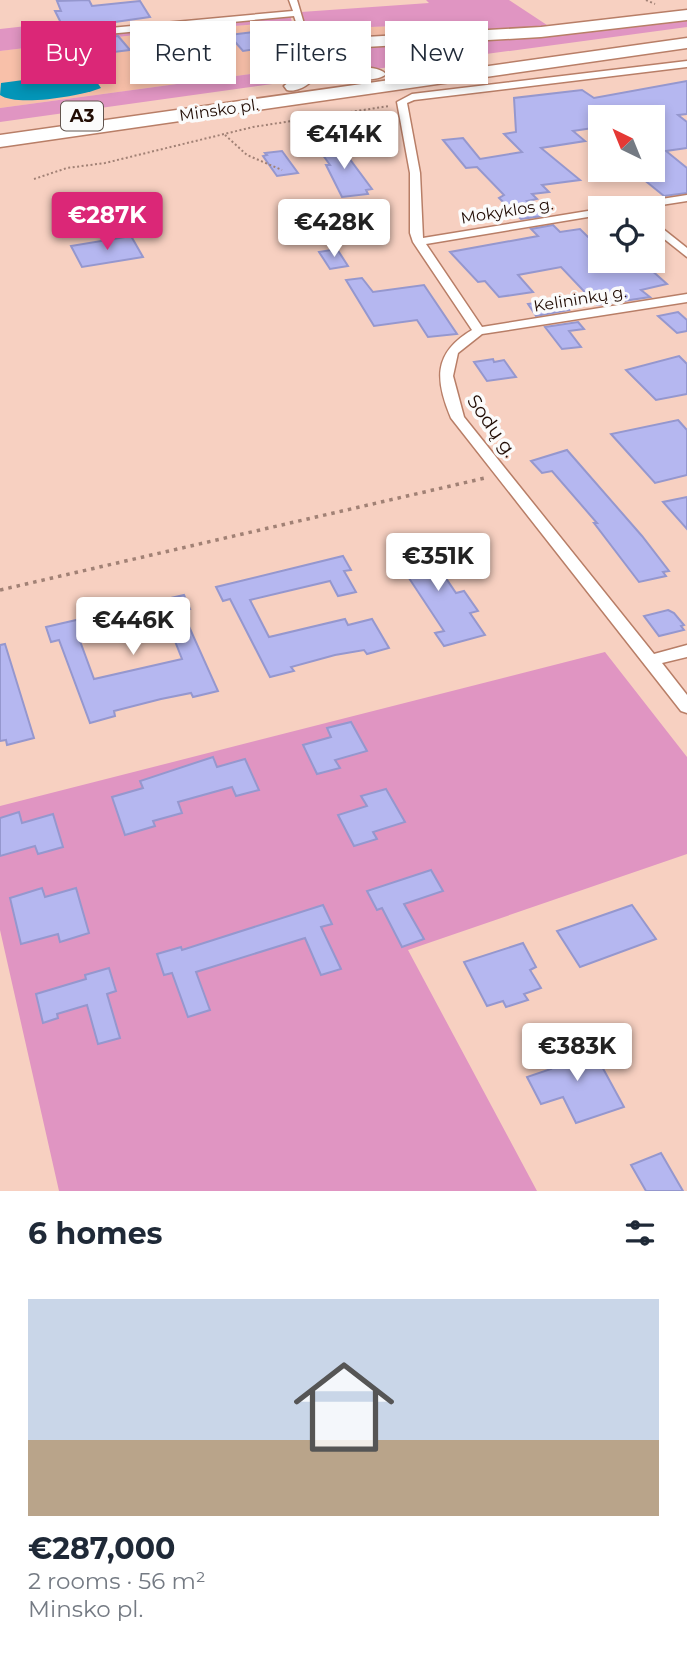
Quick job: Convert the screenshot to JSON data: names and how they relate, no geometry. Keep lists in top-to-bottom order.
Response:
{
  "streets": {
    "highway": ["Minsko pl.", "A3"],
    "street": ["Mokyklos g.", "Kelininkų g.", "Sodų g."]
  },
  "crossings": [
    ["Kelininkų g.", "Sodų g."]
  ],
  "north": "top left",
  "page": {
    "chip": [
      "Buy",
      "Rent",
      "Filters",
      "New"
    ],
    "price": [
      "€414K",
      "€287K",
      "€428K",
      "€351K",
      "€446K",
      "€383K"
    ],
    "heading": "6 homes",
    "list": [
      {
        "name": "€287,000",
        "note": "2 rooms · 56 m² · Minsko pl."
      }
    ]
  }
}
